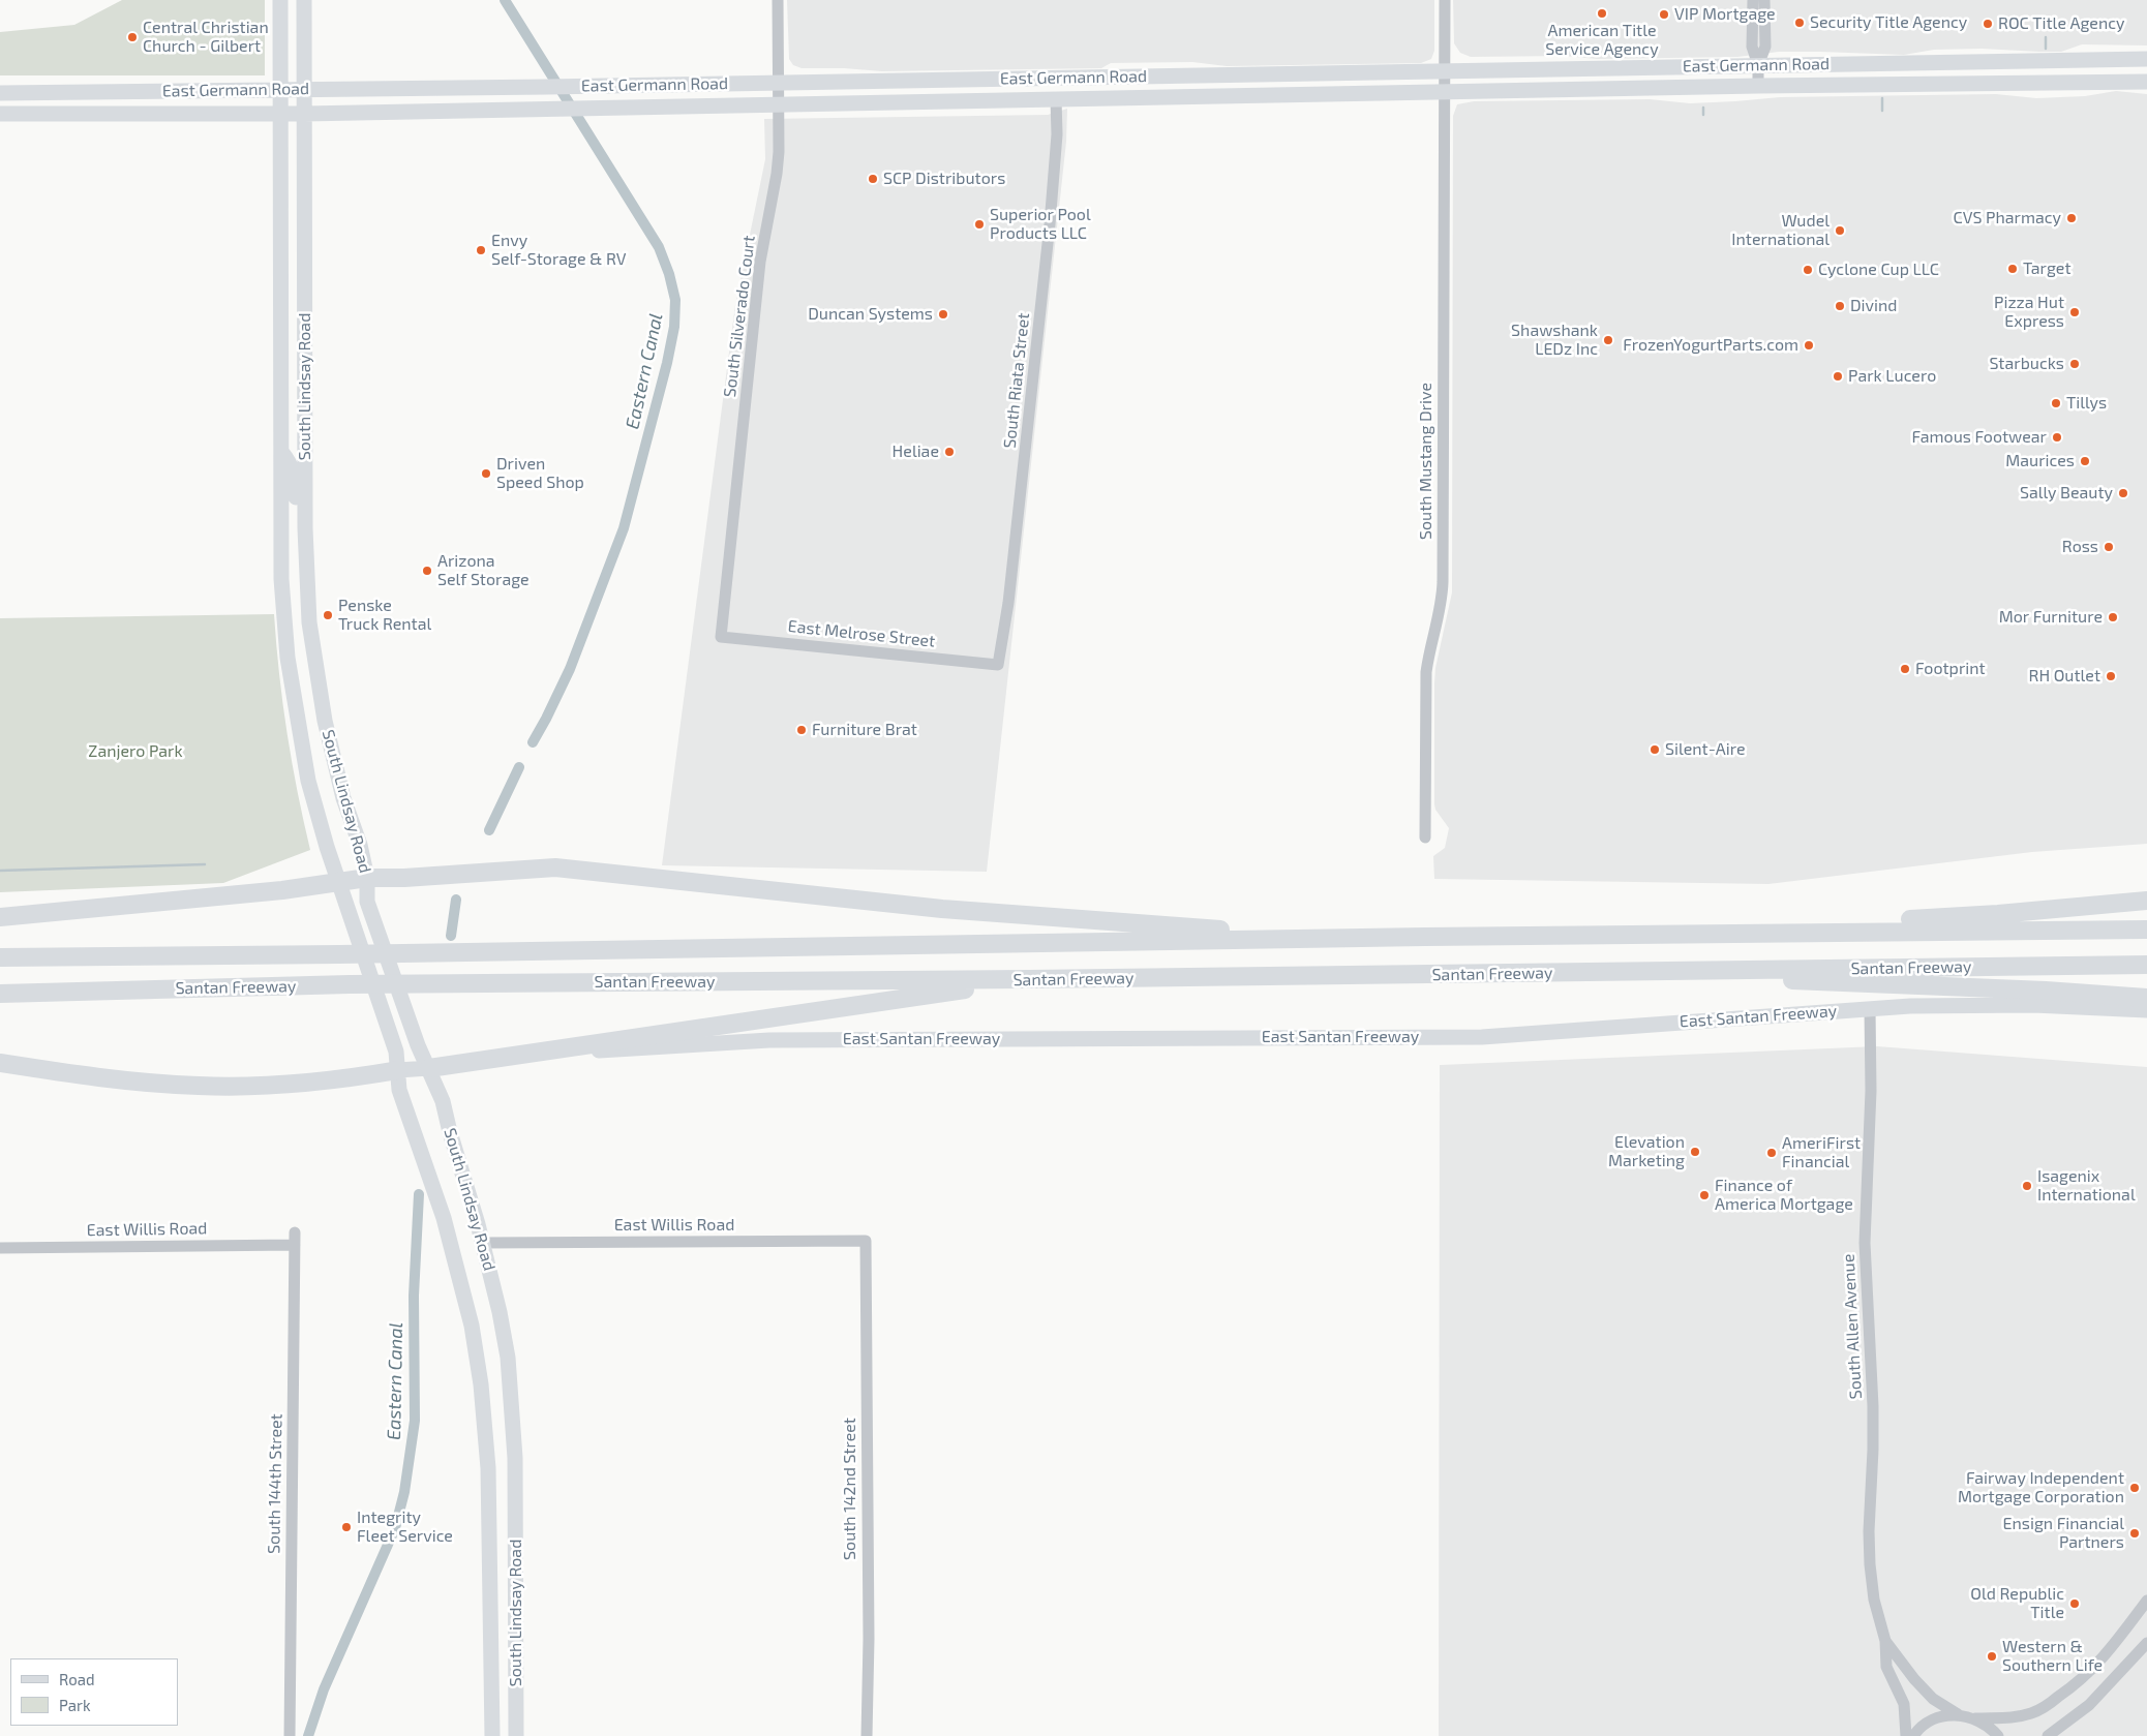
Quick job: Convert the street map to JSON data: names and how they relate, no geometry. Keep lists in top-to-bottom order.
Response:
{
  "streets": {
    "highway": ["Santan Freeway"],
    "main road": ["East Germann Road", "South Lindsay Road", "East Santan Freeway"],
    "street": [
      "South Silverado Court",
      "South Riata Street",
      "South Mustang Drive",
      "East Melrose Street",
      "East Willis Road",
      "South Allen Avenue",
      "South 144th Street",
      "South 142nd Street"
    ]
  },
  "crossings": [
    ["East Germann Road", "South Silverado Court"],
    ["East Germann Road", "South Riata Street"],
    ["East Germann Road", "South Lindsay Road"],
    ["East Germann Road", "South Mustang Drive"],
    ["South Silverado Court", "East Melrose Street"],
    ["South Riata Street", "East Melrose Street"],
    ["South Lindsay Road", "East Willis Road"],
    ["East Santan Freeway", "South Allen Avenue"],
    ["East Willis Road", "South 144th Street"],
    ["East Willis Road", "South 142nd Street"]
  ],
  "water": ["Eastern Canal"],
  "parks": ["Zanjero Park"],
  "places": [
    "American Title Service Agency",
    "VIP Mortgage",
    "Security Title Agency",
    "ROC Title Agency",
    "Central Christian Church - Gilbert",
    "SCP Distributors",
    "CVS Pharmacy",
    "Superior Pool Products LLC",
    "Wudel International",
    "Envy Self-Storage & RV",
    "Target",
    "Cyclone Cup LLC",
    "Divind",
    "Pizza Hut Express",
    "Duncan Systems",
    "Shawshank LEDz Inc",
    "FrozenYogurtParts.com",
    "Starbucks",
    "Park Lucero",
    "Tillys",
    "Famous Footwear",
    "Heliae",
    "Maurices",
    "Driven Speed Shop",
    "Sally Beauty",
    "Ross",
    "Arizona Self Storage",
    "Penske Truck Rental",
    "Mor Furniture",
    "Footprint",
    "RH Outlet",
    "Furniture Brat",
    "Silent-Aire",
    "Elevation Marketing",
    "AmeriFirst Financial",
    "Isagenix International",
    "Finance of America Mortgage",
    "Fairway Independent Mortgage Corporation",
    "Integrity Fleet Service",
    "Ensign Financial Partners",
    "Old Republic Title",
    "Western & Southern Life"
  ],
  "legend": ["Road", "Park"]
}
